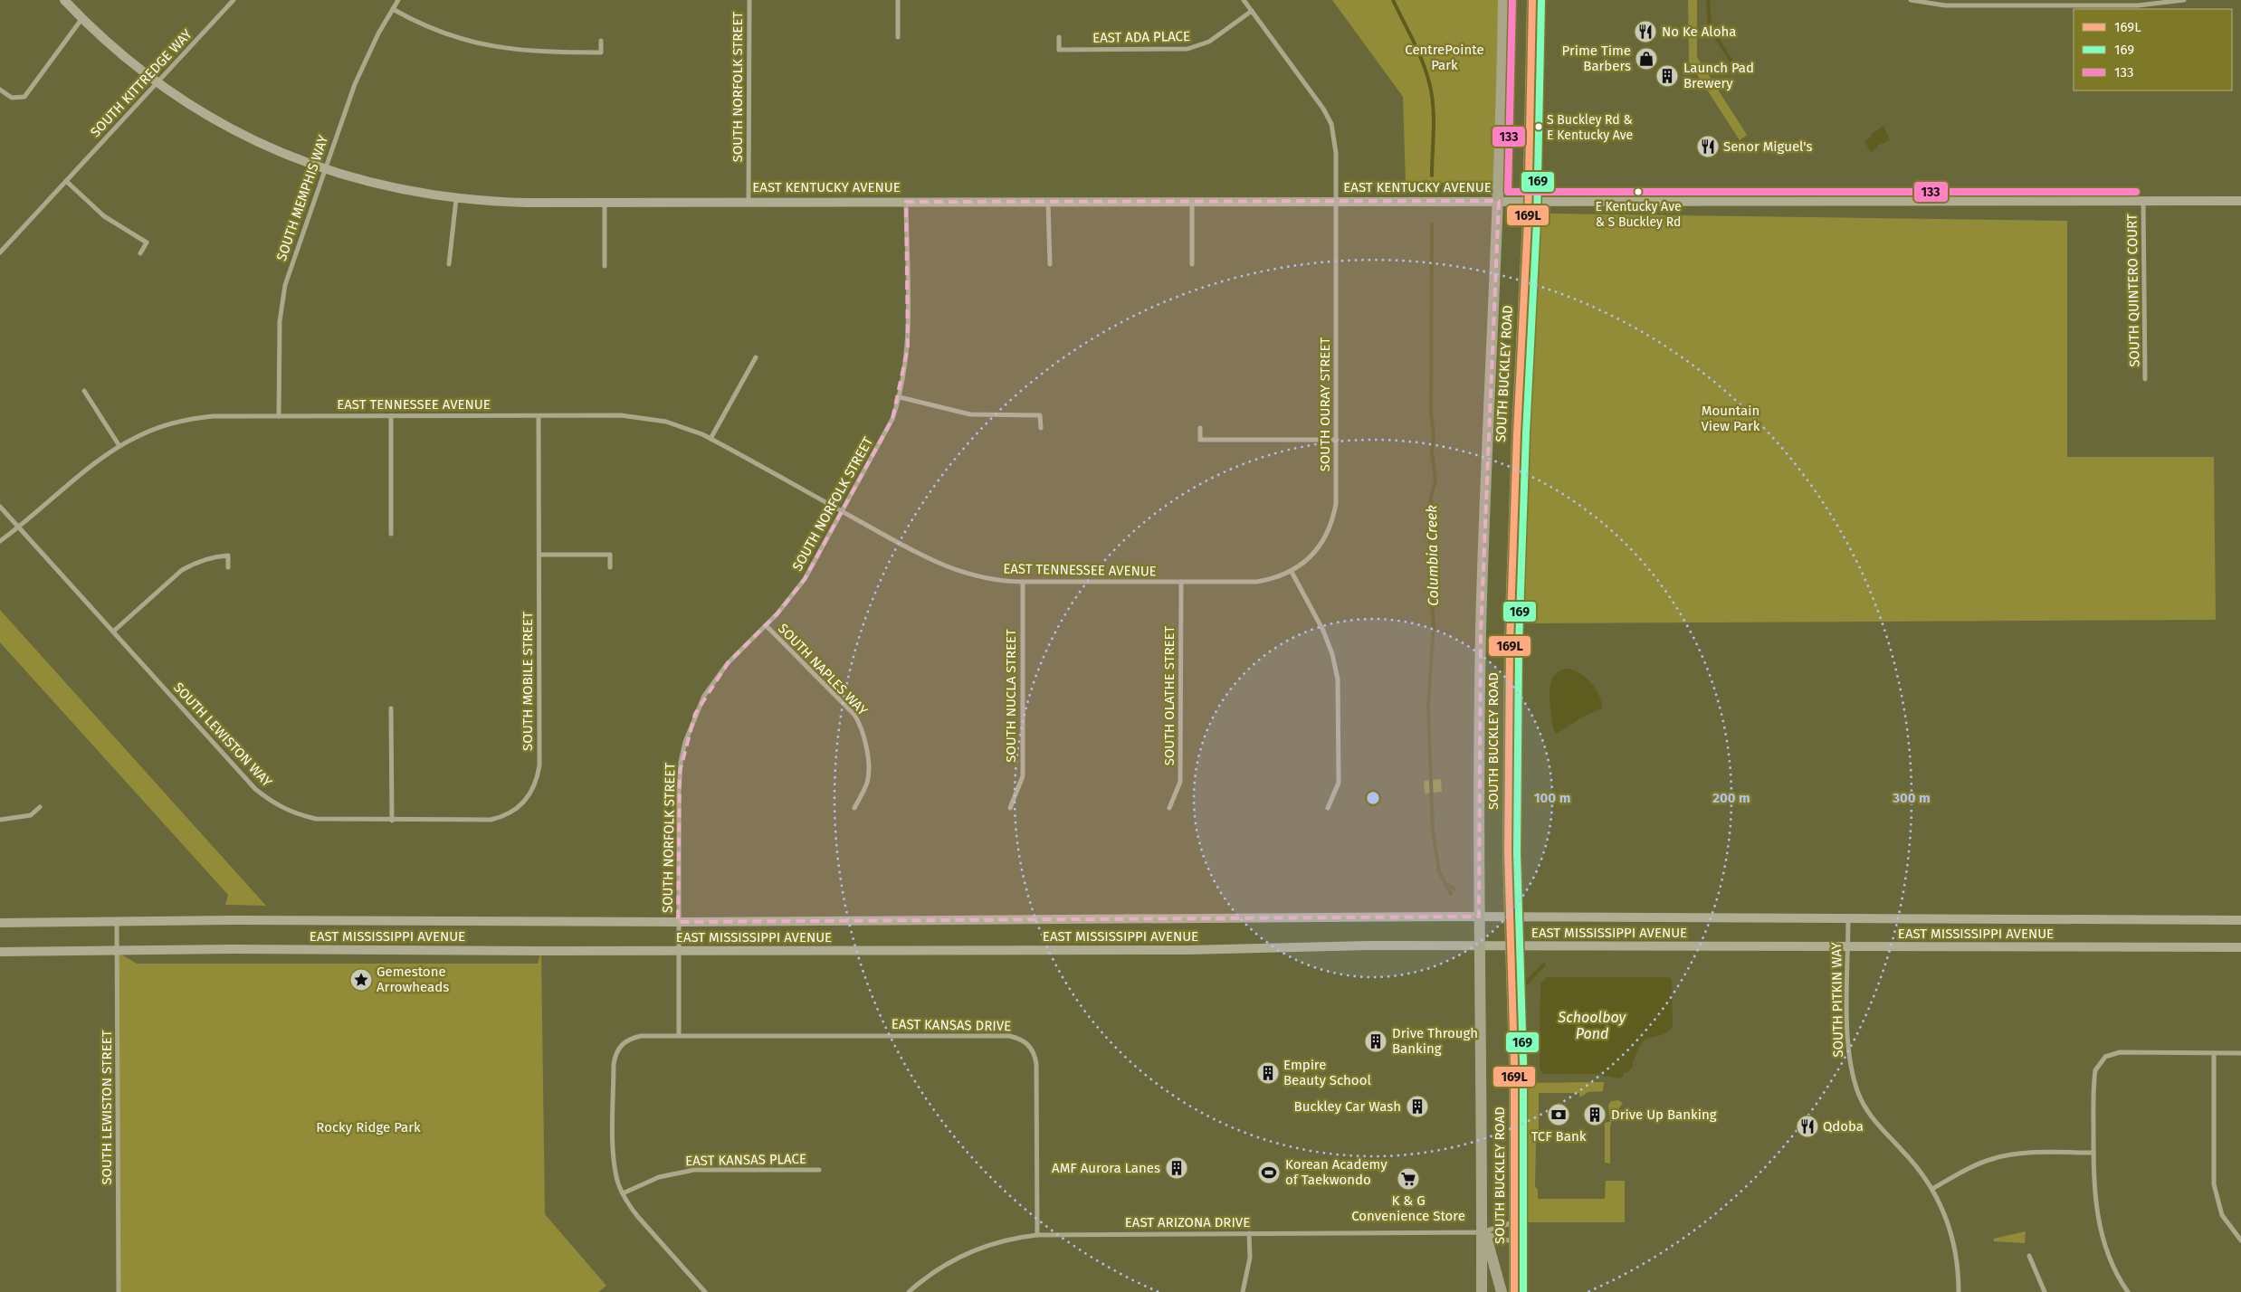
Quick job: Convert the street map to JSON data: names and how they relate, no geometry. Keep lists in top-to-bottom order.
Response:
{
  "streets": {
    "main road": ["EAST KENTUCKY AVENUE", "SOUTH BUCKLEY ROAD", "EAST MISSISSIPPI AVENUE"],
    "street": [
      "EAST ADA PLACE",
      "SOUTH KITTREDGE WAY",
      "SOUTH NORFOLK STREET",
      "SOUTH MEMPHIS WAY",
      "SOUTH QUINTERO COURT",
      "EAST TENNESSEE AVENUE",
      "SOUTH OURAY STREET",
      "SOUTH NAPLES WAY",
      "SOUTH MOBILE STREET",
      "SOUTH NUCLA STREET",
      "SOUTH OLATHE STREET",
      "SOUTH LEWISTON WAY",
      "SOUTH PITKIN WAY",
      "EAST KANSAS DRIVE",
      "SOUTH LEWISTON STREET",
      "EAST KANSAS PLACE",
      "EAST ARIZONA DRIVE"
    ]
  },
  "crossings": [
    ["EAST ADA PLACE", "SOUTH OURAY STREET"],
    ["SOUTH KITTREDGE WAY", "EAST KENTUCKY AVENUE"],
    ["SOUTH NORFOLK STREET", "EAST KENTUCKY AVENUE"],
    ["SOUTH NORFOLK STREET", "EAST TENNESSEE AVENUE"],
    ["SOUTH NORFOLK STREET", "SOUTH NAPLES WAY"],
    ["SOUTH NORFOLK STREET", "EAST MISSISSIPPI AVENUE"],
    ["SOUTH NORFOLK STREET", "EAST KANSAS DRIVE"],
    ["EAST KENTUCKY AVENUE", "SOUTH MEMPHIS WAY"],
    ["EAST KENTUCKY AVENUE", "SOUTH QUINTERO COURT"],
    ["EAST KENTUCKY AVENUE", "SOUTH BUCKLEY ROAD"],
    ["EAST KENTUCKY AVENUE", "SOUTH OURAY STREET"],
    ["SOUTH MEMPHIS WAY", "EAST TENNESSEE AVENUE"],
    ["SOUTH BUCKLEY ROAD", "EAST MISSISSIPPI AVENUE"],
    ["SOUTH BUCKLEY ROAD", "EAST ARIZONA DRIVE"],
    ["EAST TENNESSEE AVENUE", "SOUTH OURAY STREET"],
    ["EAST TENNESSEE AVENUE", "SOUTH MOBILE STREET"],
    ["EAST TENNESSEE AVENUE", "SOUTH NUCLA STREET"],
    ["EAST TENNESSEE AVENUE", "SOUTH OLATHE STREET"],
    ["EAST TENNESSEE AVENUE", "SOUTH LEWISTON WAY"],
    ["SOUTH MOBILE STREET", "SOUTH LEWISTON WAY"],
    ["EAST MISSISSIPPI AVENUE", "SOUTH PITKIN WAY"],
    ["EAST MISSISSIPPI AVENUE", "SOUTH LEWISTON STREET"],
    ["EAST KANSAS DRIVE", "EAST ARIZONA DRIVE"]
  ],
  "water": ["Columbia Creek", "Schoolboy Pond"],
  "parks": ["CentrePointe Park", "Mountain View Park", "Rocky Ridge Park"],
  "places": {
    "restaurant": ["No Ke Aloha", "Senor Miguel's", "Qdoba"],
    "shop": ["Prime Time Barbers"],
    "building": [
      "Launch Pad Brewery",
      "Drive Through Banking",
      "Empire Beauty School",
      "Buckley Car Wash",
      "Drive Up Banking",
      "AMF Aurora Lanes"
    ],
    "other": ["S Buckley Rd & E Kentucky Ave", "E Kentucky Ave & S Buckley Rd"],
    "place": ["Gemestone Arrowheads"],
    "bank": ["TCF Bank"],
    "sports": ["Korean Academy of Taekwondo"],
    "supermarket": ["K & G Convenience Store"]
  },
  "lines": ["transit line 169L", "transit line 169", "transit line 133"],
  "legend": ["169L", "169", "133"],
  "rings": ["100 m", "200 m", "300 m"]
}
